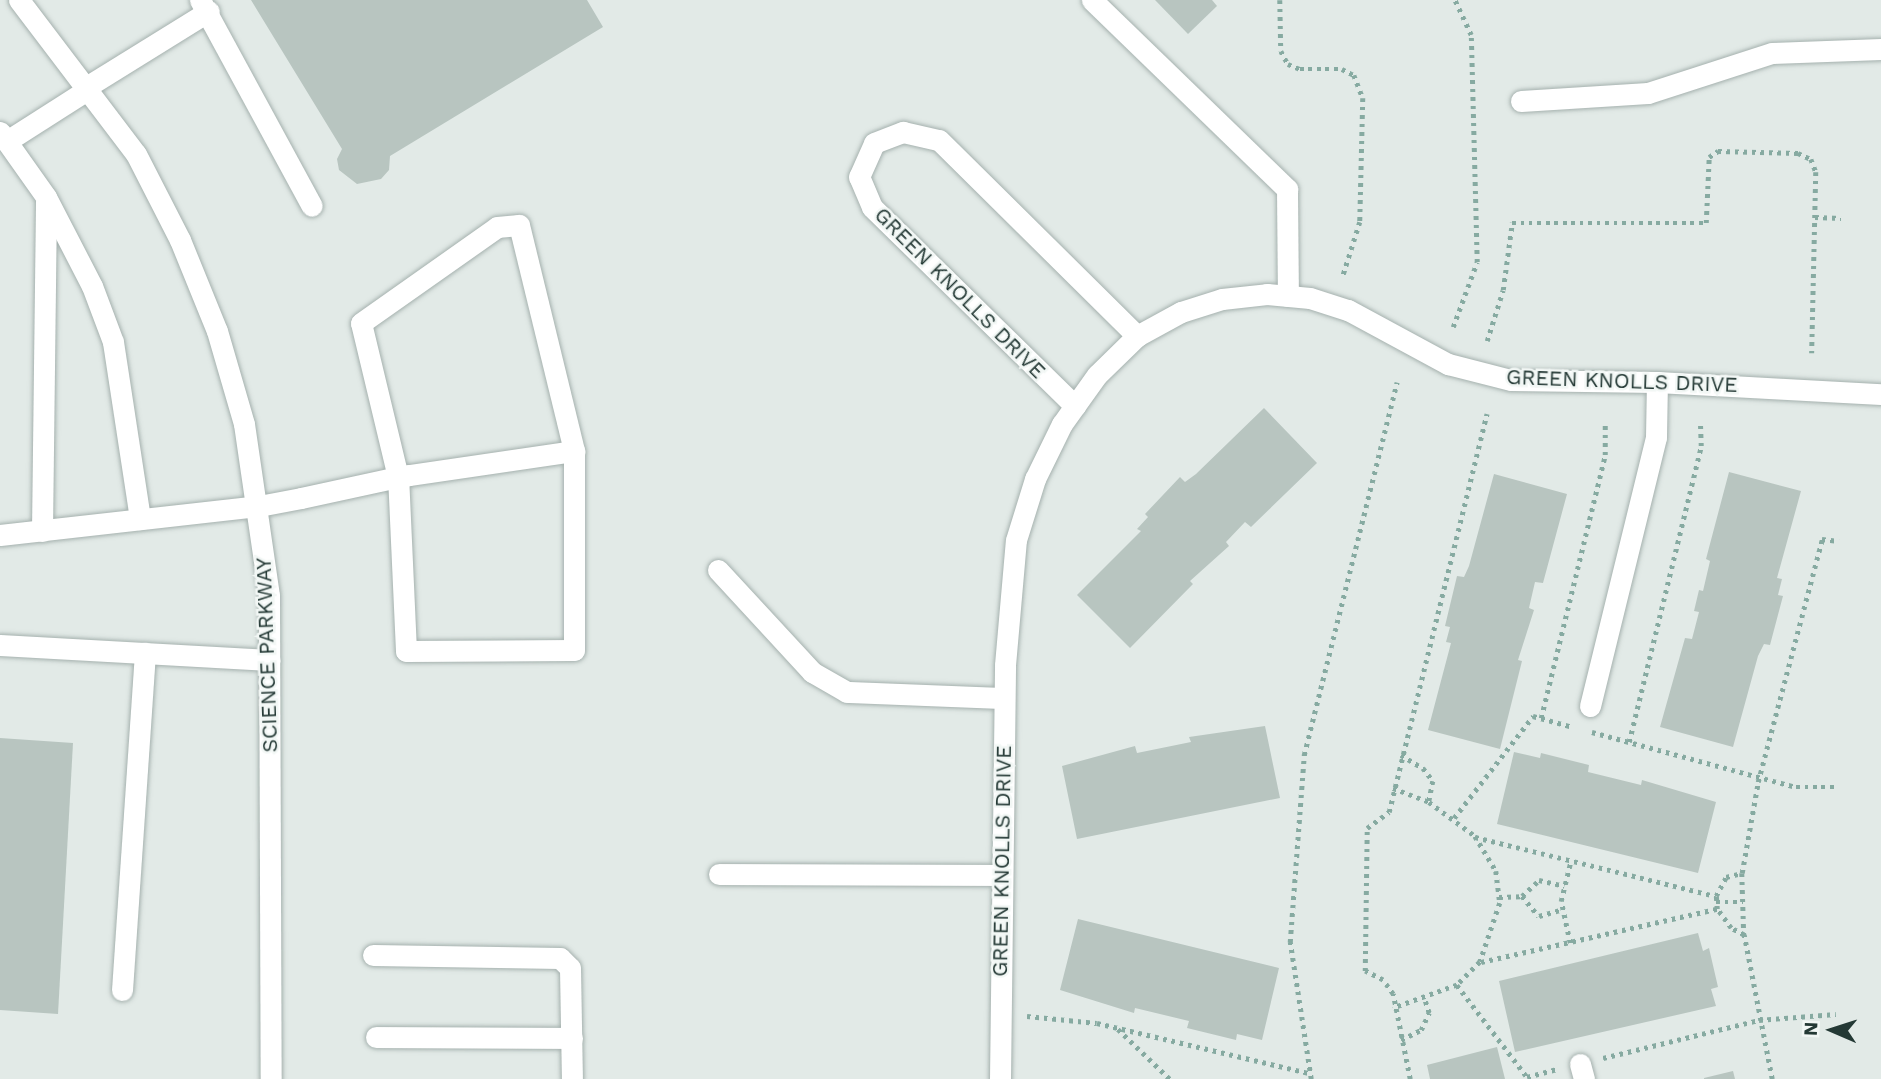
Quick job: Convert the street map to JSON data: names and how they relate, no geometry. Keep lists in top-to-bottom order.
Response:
{
  "streets": {
    "street": ["GREEN KNOLLS DRIVE", "SCIENCE PARKWAY"]
  },
  "north": "left"
}
